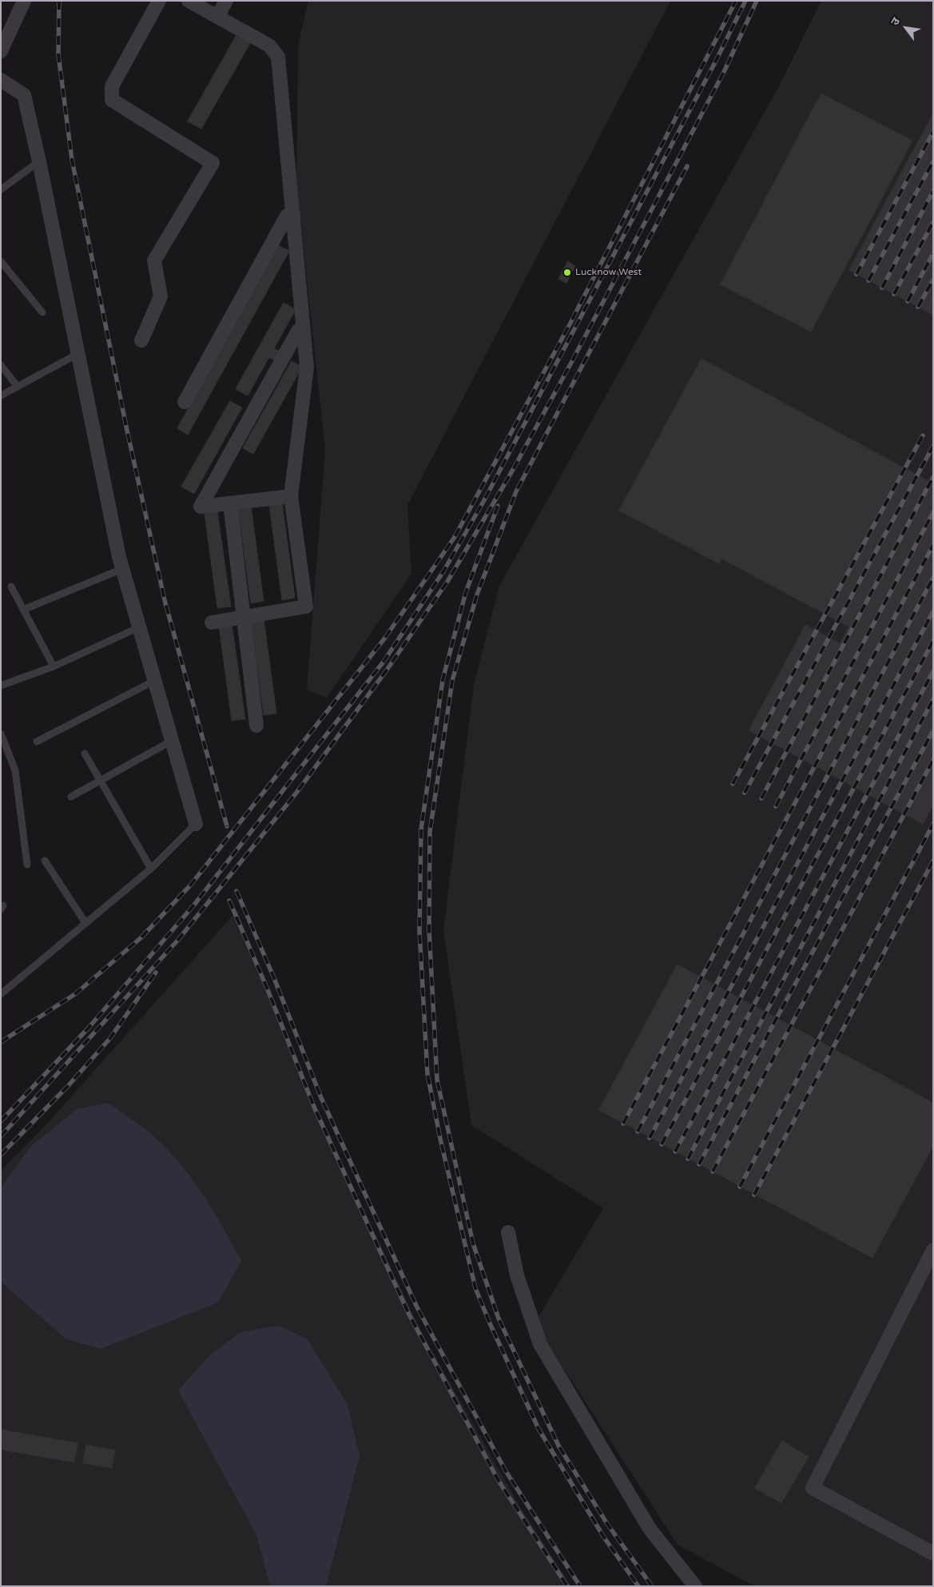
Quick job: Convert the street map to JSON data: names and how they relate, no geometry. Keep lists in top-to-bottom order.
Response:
{
  "places": ["Lucknow West"],
  "north": "top left"
}
